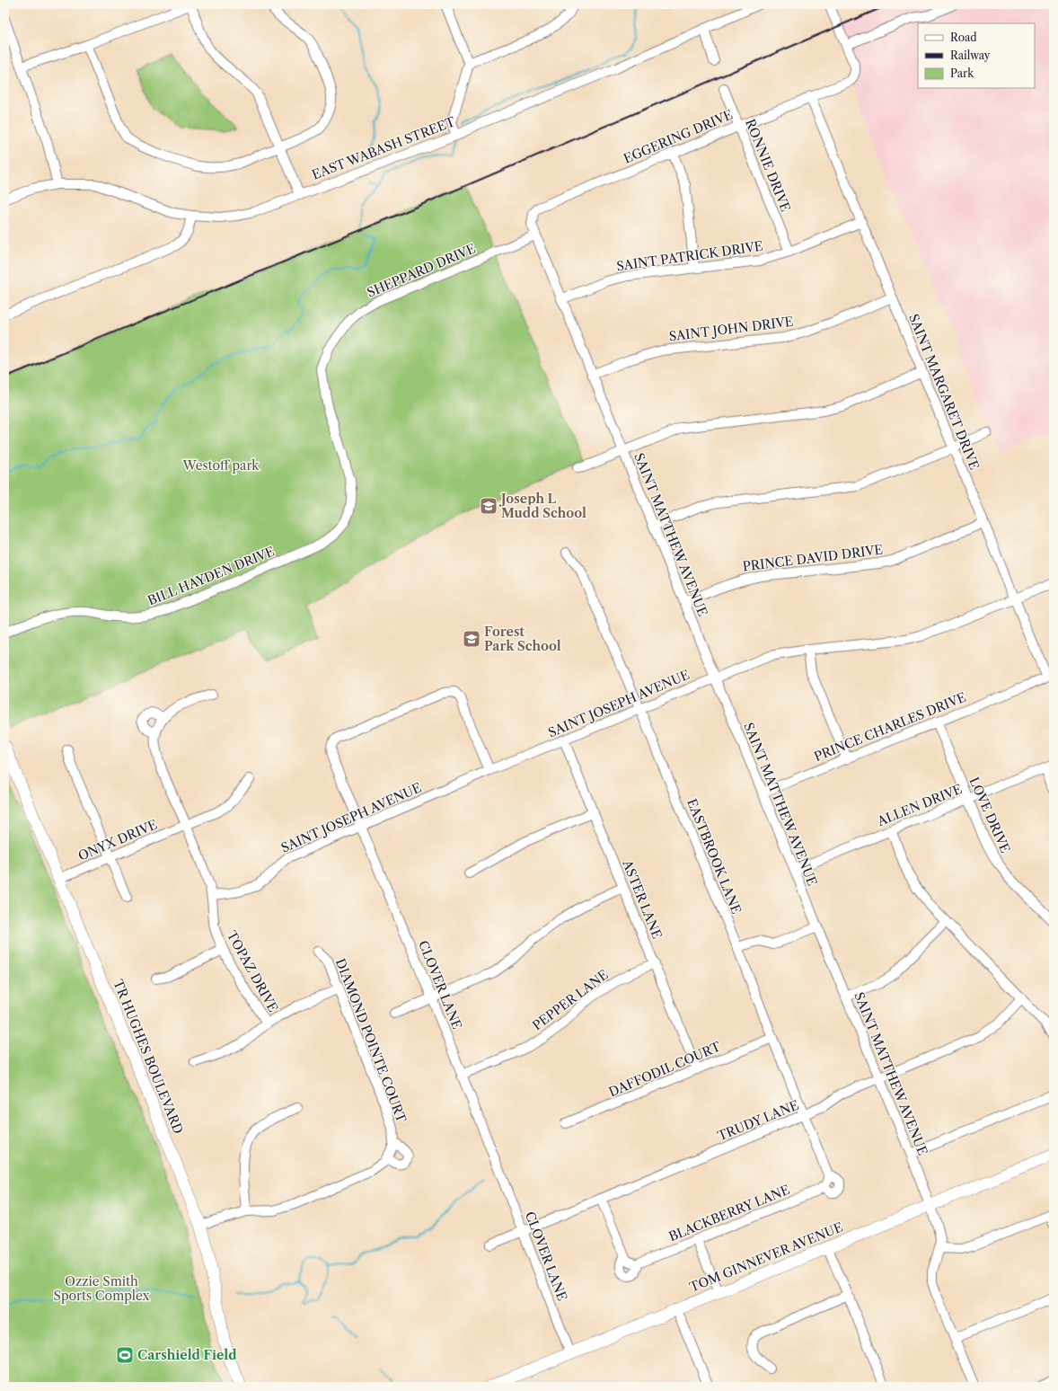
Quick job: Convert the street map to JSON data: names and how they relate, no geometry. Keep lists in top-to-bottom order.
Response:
{
  "streets": {
    "main road": ["TR HUGHES BOULEVARD", "TOM GINNEVER AVENUE"],
    "street": [
      "EGGERING DRIVE",
      "EAST WABASH STREET",
      "RONNIE DRIVE",
      "SAINT PATRICK DRIVE",
      "SHEPPARD DRIVE",
      "SAINT JOHN DRIVE",
      "SAINT MARGARET DRIVE",
      "SAINT MATTHEW AVENUE",
      "PRINCE DAVID DRIVE",
      "BILL HAYDEN DRIVE",
      "SAINT JOSEPH AVENUE",
      "PRINCE CHARLES DRIVE",
      "ALLEN DRIVE",
      "LOVE DRIVE",
      "ONYX DRIVE",
      "EASTBROOK LANE",
      "ASTER LANE",
      "TOPAZ DRIVE",
      "CLOVER LANE",
      "PEPPER LANE",
      "DIAMOND POINTE COURT",
      "DAFFODIL COURT",
      "TRUDY LANE",
      "BLACKBERRY LANE"
    ]
  },
  "crossings": [
    ["EGGERING DRIVE", "RONNIE DRIVE"],
    ["EGGERING DRIVE", "SHEPPARD DRIVE"],
    ["EGGERING DRIVE", "SAINT MARGARET DRIVE"],
    ["EGGERING DRIVE", "SAINT MATTHEW AVENUE"],
    ["RONNIE DRIVE", "SAINT PATRICK DRIVE"],
    ["SAINT PATRICK DRIVE", "SAINT MARGARET DRIVE"],
    ["SAINT PATRICK DRIVE", "SAINT MATTHEW AVENUE"],
    ["SHEPPARD DRIVE", "SAINT MATTHEW AVENUE"],
    ["SHEPPARD DRIVE", "BILL HAYDEN DRIVE"],
    ["SAINT JOHN DRIVE", "SAINT MARGARET DRIVE"],
    ["SAINT JOHN DRIVE", "SAINT MATTHEW AVENUE"],
    ["SAINT MARGARET DRIVE", "PRINCE DAVID DRIVE"],
    ["SAINT MARGARET DRIVE", "SAINT JOSEPH AVENUE"],
    ["SAINT MARGARET DRIVE", "PRINCE CHARLES DRIVE"],
    ["SAINT MATTHEW AVENUE", "PRINCE DAVID DRIVE"],
    ["SAINT MATTHEW AVENUE", "SAINT JOSEPH AVENUE"],
    ["SAINT MATTHEW AVENUE", "PRINCE CHARLES DRIVE"],
    ["SAINT MATTHEW AVENUE", "ALLEN DRIVE"],
    ["SAINT MATTHEW AVENUE", "TRUDY LANE"],
    ["SAINT MATTHEW AVENUE", "TOM GINNEVER AVENUE"],
    ["SAINT JOSEPH AVENUE", "EASTBROOK LANE"],
    ["SAINT JOSEPH AVENUE", "ASTER LANE"],
    ["SAINT JOSEPH AVENUE", "TOPAZ DRIVE"],
    ["SAINT JOSEPH AVENUE", "CLOVER LANE"],
    ["PRINCE CHARLES DRIVE", "LOVE DRIVE"],
    ["ALLEN DRIVE", "LOVE DRIVE"],
    ["ONYX DRIVE", "TOPAZ DRIVE"],
    ["ONYX DRIVE", "TR HUGHES BOULEVARD"],
    ["EASTBROOK LANE", "DAFFODIL COURT"],
    ["EASTBROOK LANE", "TRUDY LANE"],
    ["EASTBROOK LANE", "BLACKBERRY LANE"],
    ["ASTER LANE", "PEPPER LANE"],
    ["ASTER LANE", "DAFFODIL COURT"],
    ["TOPAZ DRIVE", "DIAMOND POINTE COURT"],
    ["CLOVER LANE", "PEPPER LANE"],
    ["CLOVER LANE", "TRUDY LANE"],
    ["CLOVER LANE", "TOM GINNEVER AVENUE"],
    ["DIAMOND POINTE COURT", "TR HUGHES BOULEVARD"]
  ],
  "parks": ["Westoff park", "Ozzie Smith Sports Complex"],
  "places": {
    "school or university": ["Joseph L Mudd School", "Forest Park School"],
    "sports": ["Carshield Field"]
  },
  "legend": ["Road", "Railway", "Park"]
}
